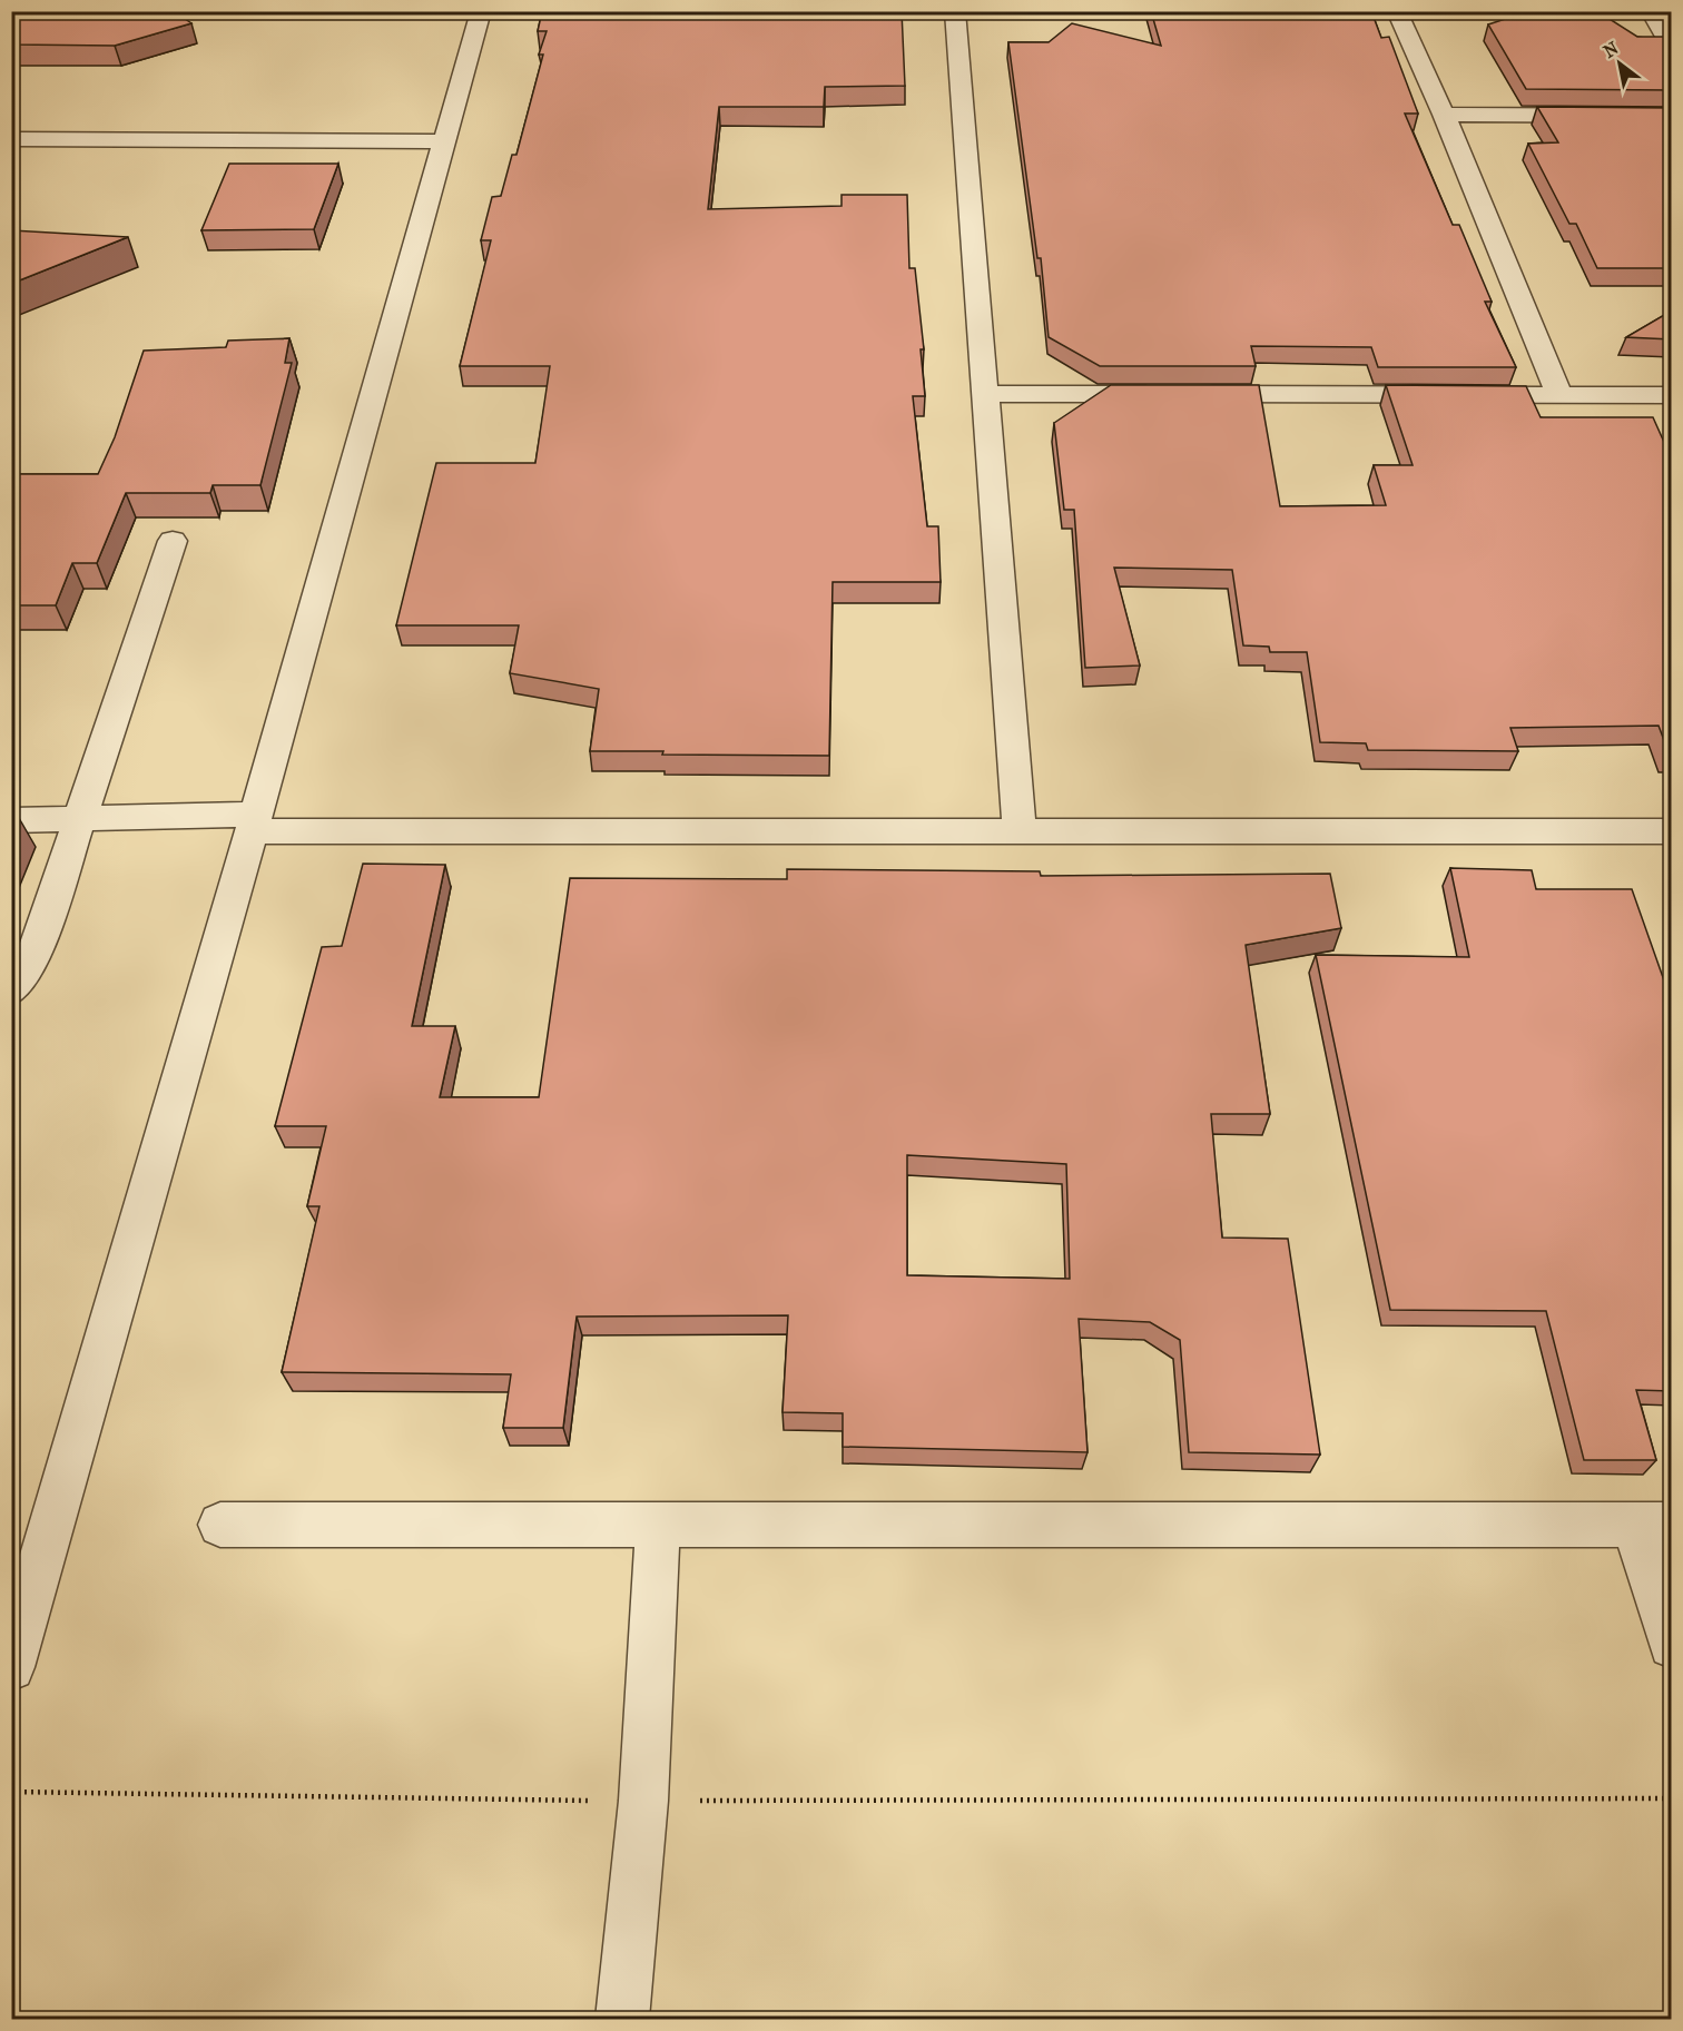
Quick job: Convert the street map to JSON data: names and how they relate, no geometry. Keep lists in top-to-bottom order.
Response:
{
  "north": "top left"
}
